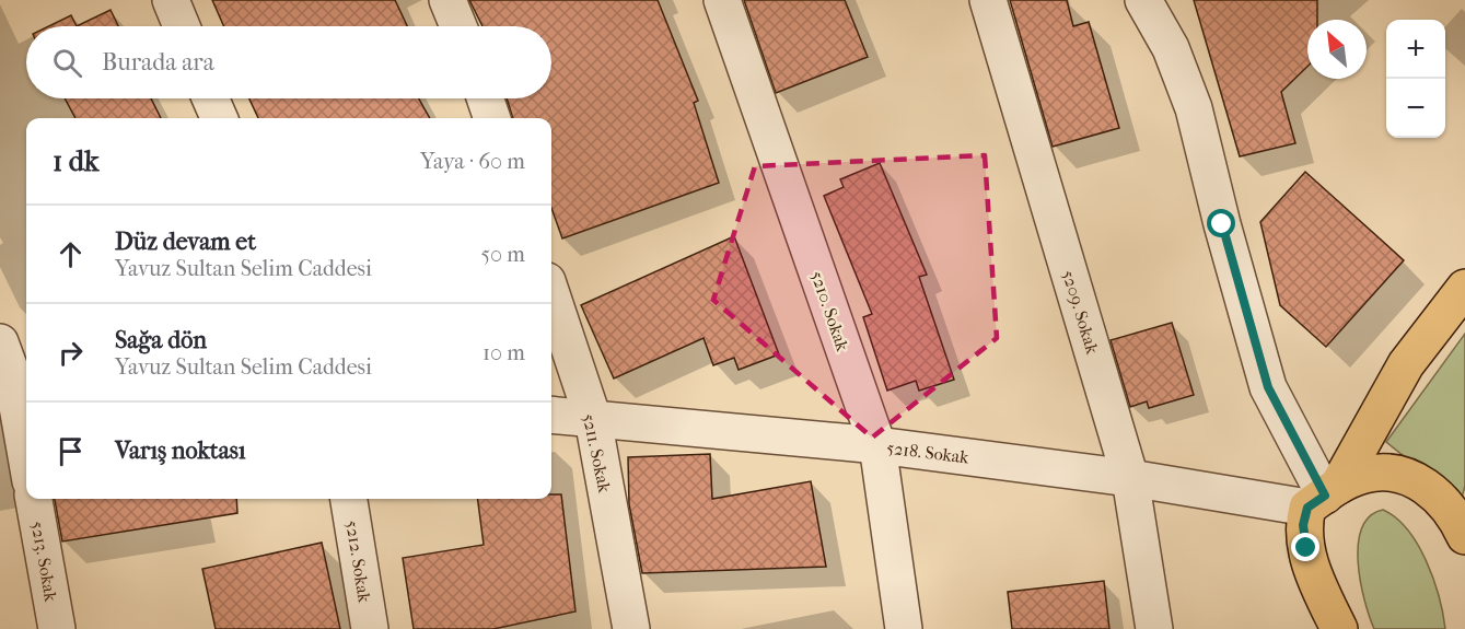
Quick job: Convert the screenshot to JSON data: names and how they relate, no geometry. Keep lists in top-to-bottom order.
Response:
{
  "streets": {
    "street": [
      "5210. Sokak",
      "5209. Sokak",
      "5218. Sokak",
      "5211. Sokak",
      "5213. Sokak",
      "5212. Sokak"
    ]
  },
  "crossings": [
    ["5210. Sokak", "5218. Sokak"],
    ["5209. Sokak", "5218. Sokak"],
    ["5218. Sokak", "5211. Sokak"]
  ],
  "north": "top left",
  "page": {
    "map_buttons": ["+", "−"],
    "search": "Burada ara",
    "heading": ["1 dk", "Yaya · 60 m"],
    "list": [
      ["Düz devam et", "Yavuz Sultan Selim Caddesi", "50 m"],
      ["Sağa dön", "Yavuz Sultan Selim Caddesi", "10 m"],
      "Varış noktası"
    ]
  }
}
